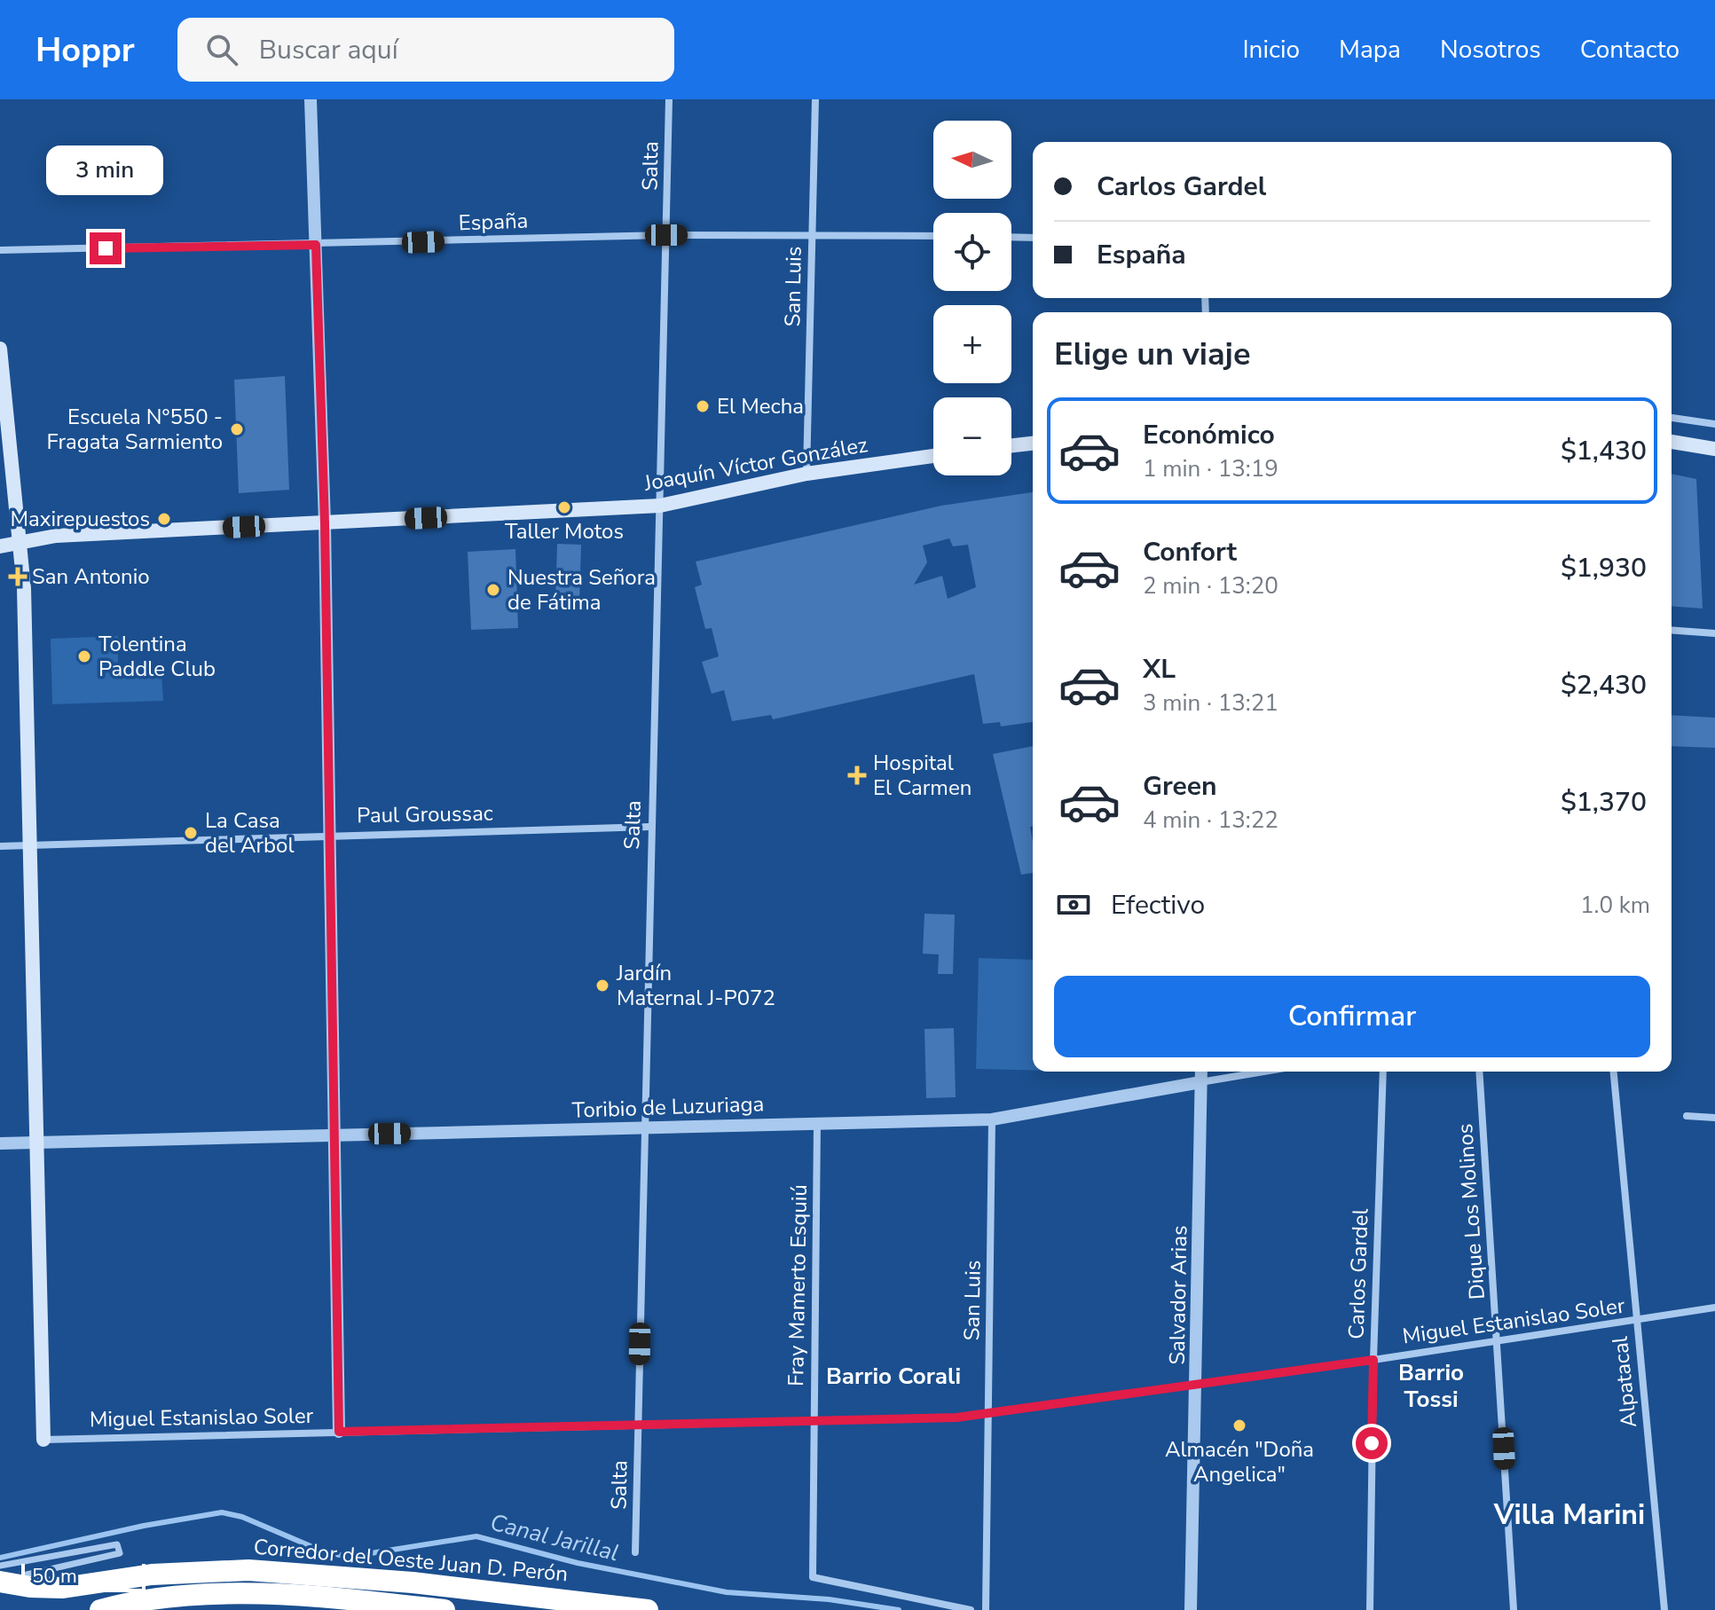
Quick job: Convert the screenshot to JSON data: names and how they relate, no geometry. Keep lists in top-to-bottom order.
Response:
{
  "streets": {
    "highway": ["Corredor del Oeste Juan D. Perón"],
    "main road": ["Joaquín Víctor González"],
    "street": [
      "Salta",
      "España",
      "San Luis",
      "Paul Groussac",
      "Toribio de Luzuriaga",
      "Dique Los Molinos",
      "Carlos Gardel",
      "Fray Mamerto Esquiú",
      "Salvador Arias",
      "Miguel Estanislao Soler",
      "Alpatacal"
    ]
  },
  "crossings": [
    ["Salta", "España"],
    ["Salta", "Joaquín Víctor González"],
    ["Salta", "Paul Groussac"],
    ["Salta", "Toribio de Luzuriaga"],
    ["Salta", "Miguel Estanislao Soler"],
    ["España", "San Luis"],
    ["San Luis", "Joaquín Víctor González"],
    ["San Luis", "Toribio de Luzuriaga"],
    ["San Luis", "Miguel Estanislao Soler"],
    ["Toribio de Luzuriaga", "Fray Mamerto Esquiú"],
    ["Toribio de Luzuriaga", "Salvador Arias"],
    ["Dique Los Molinos", "Miguel Estanislao Soler"],
    ["Carlos Gardel", "Miguel Estanislao Soler"],
    ["Fray Mamerto Esquiú", "Miguel Estanislao Soler"],
    ["Salvador Arias", "Miguel Estanislao Soler"],
    ["Miguel Estanislao Soler", "Alpatacal"]
  ],
  "districts": ["Barrio Tossi", "Barrio Corali", "Villa Marini"],
  "water": ["Canal Jarillal"],
  "places": {
    "other": [
      "El Mecha",
      "Escuela N°550 - Fragata Sarmiento",
      "Taller Motos",
      "Maxirepuestos",
      "Nuestra Señora de Fátima",
      "Tolentina Paddle Club",
      "La Casa del Arbol",
      "Jardín Maternal J-P072",
      "Almacén \"Doña Angelica\""
    ],
    "health": ["San Antonio", "Hospital El Carmen"]
  },
  "scale_bar": "50 m",
  "north": "left",
  "page": {
    "header": "Hoppr",
    "search": "Buscar aquí",
    "nav": [
      "Inicio",
      "Mapa",
      "Nosotros",
      "Contacto"
    ],
    "map_buttons": ["+", "−"],
    "banner": ["Carlos Gardel", "España"],
    "bubble": "3 min",
    "heading": "Elige un viaje",
    "list": [
      {
        "name": "Económico",
        "note": "1 min · 13:19",
        "value": "$1,430"
      },
      {
        "name": "Confort",
        "note": "2 min · 13:20",
        "value": "$1,930"
      },
      {
        "name": "XL",
        "note": "3 min · 13:21",
        "value": "$2,430"
      },
      {
        "name": "Green",
        "note": "4 min · 13:22",
        "value": "$1,370"
      }
    ],
    "pay": ["Efectivo", "1.0 km"],
    "buttons": "Confirmar",
    "scale": "50 m"
  }
}
